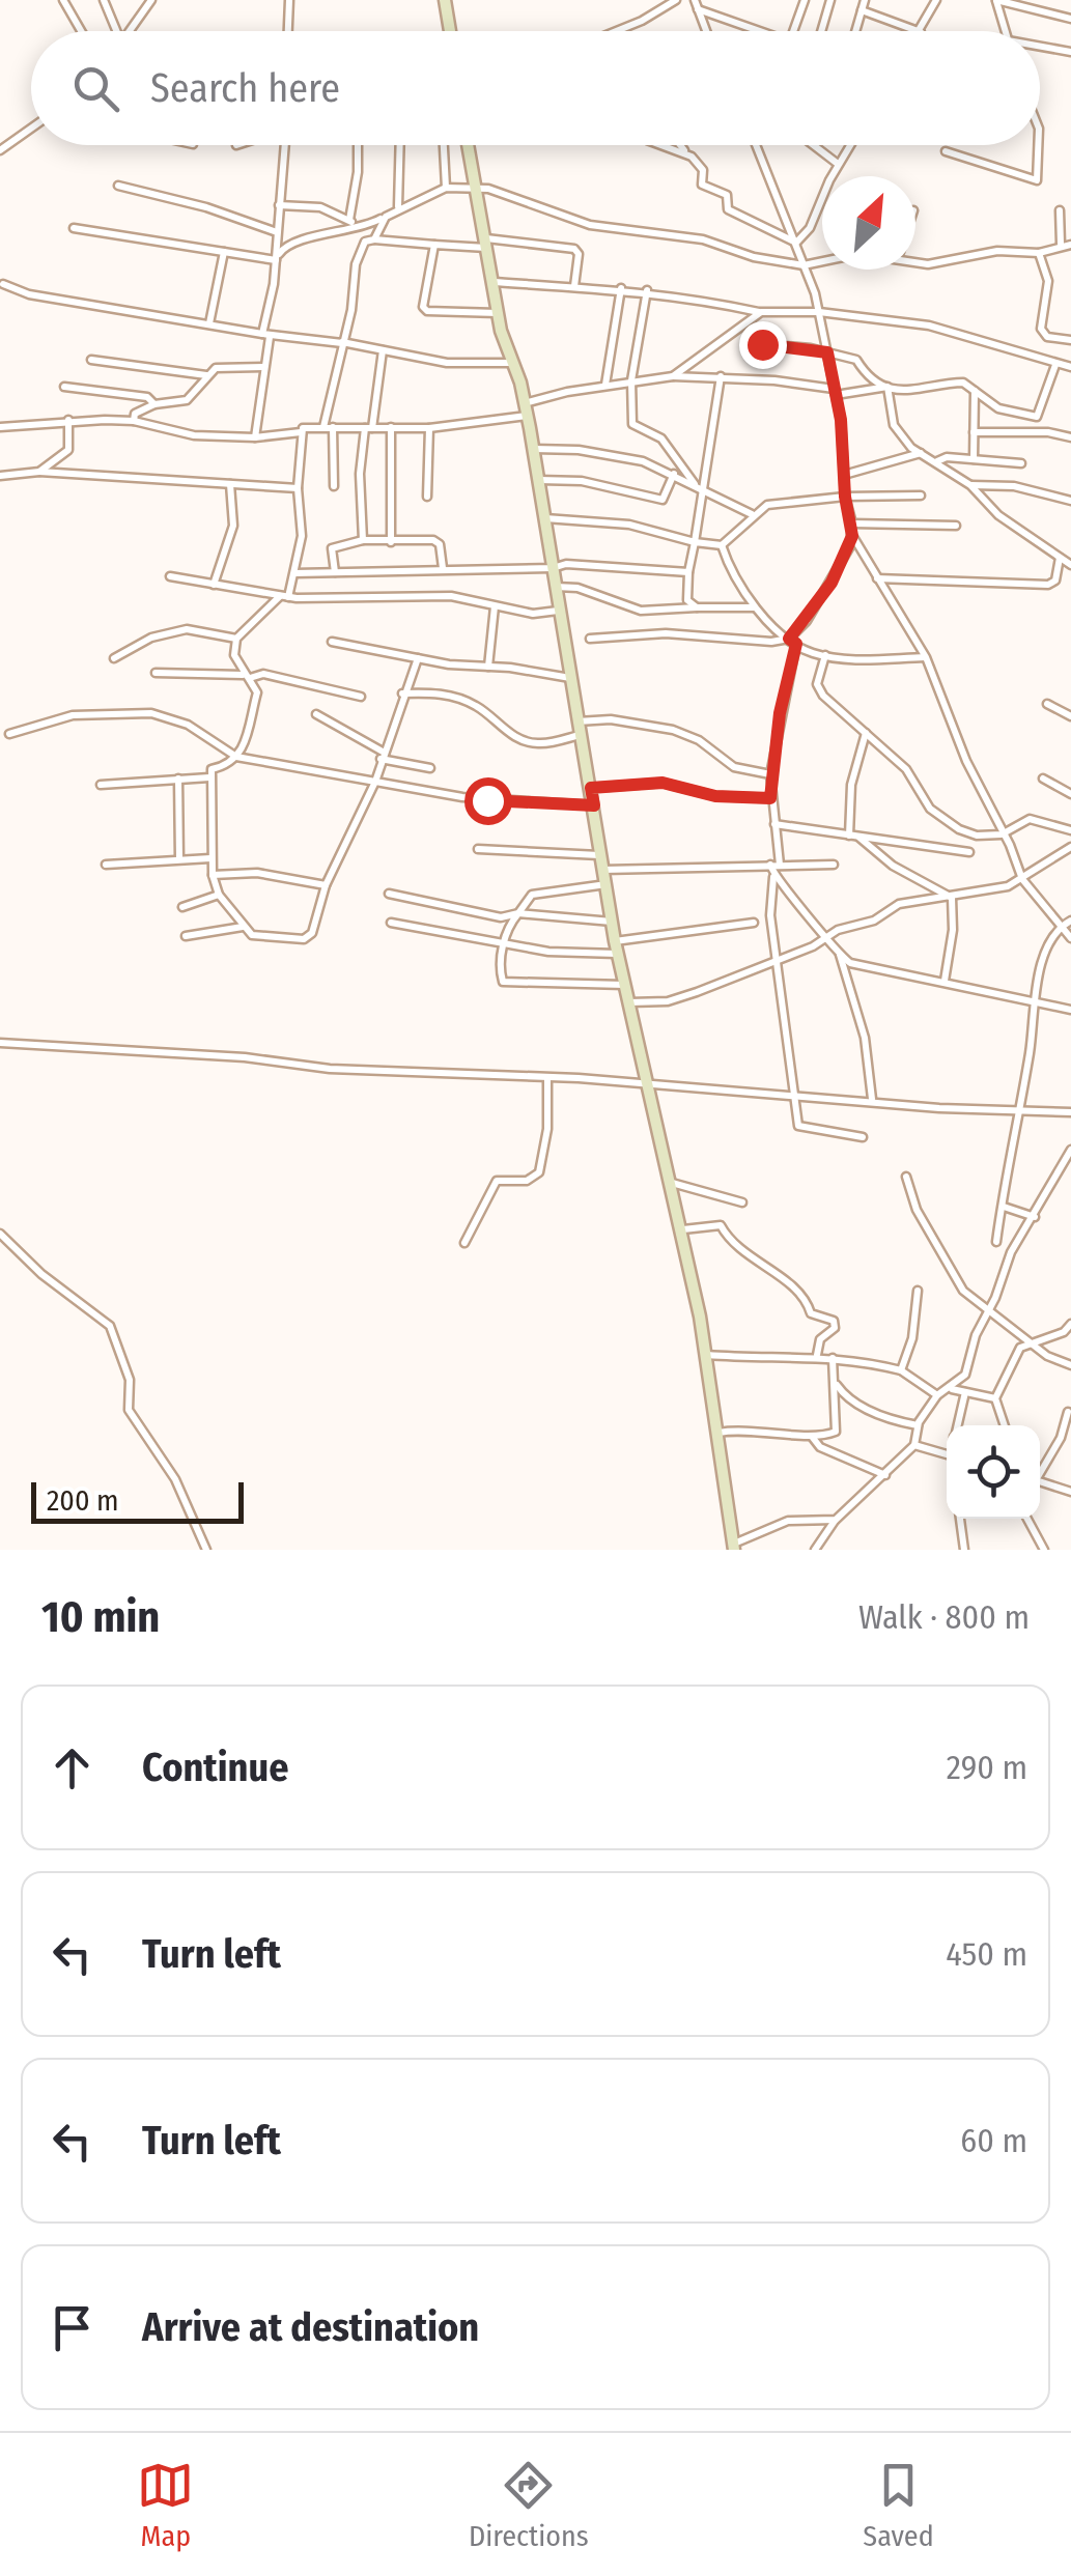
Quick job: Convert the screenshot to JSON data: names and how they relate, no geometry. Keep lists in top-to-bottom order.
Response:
{
  "scale_bar": "200 m",
  "north": "top right",
  "page": {
    "search": "Search here",
    "scale": "200 m",
    "heading": ["10 min", "Walk · 800 m"],
    "list": [
      ["Continue", "290 m"],
      ["Turn left", "450 m"],
      ["Turn left", "60 m"],
      "Arrive at destination"
    ],
    "nav": ["Map", "Directions", "Saved"]
  }
}
